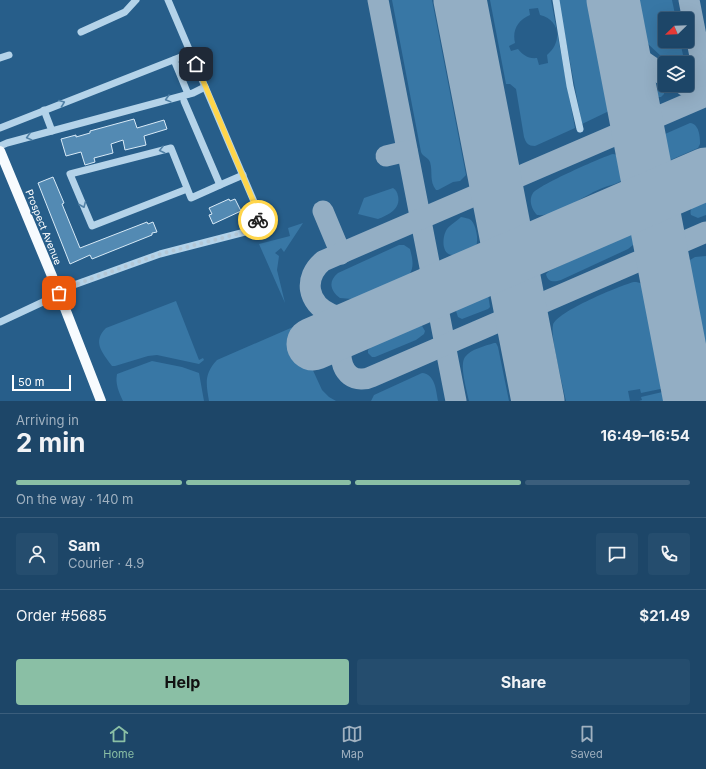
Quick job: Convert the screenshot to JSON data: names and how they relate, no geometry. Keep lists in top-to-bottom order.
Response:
{
  "streets": {
    "main road": ["Prospect Avenue"]
  },
  "scale_bar": "50 m",
  "north": "bottom left",
  "page": {
    "scale": "50 m",
    "heading": ["2 min", "Arriving in", "16:49–16:54"],
    "panel": [
      "Sam",
      "Courier · 4.9",
      "Order #5685",
      "$21.49"
    ],
    "bar": "On the way · 140 m",
    "buttons": ["Help", "Share"],
    "tabs": ["Home", "Map", "Saved"]
  }
}
